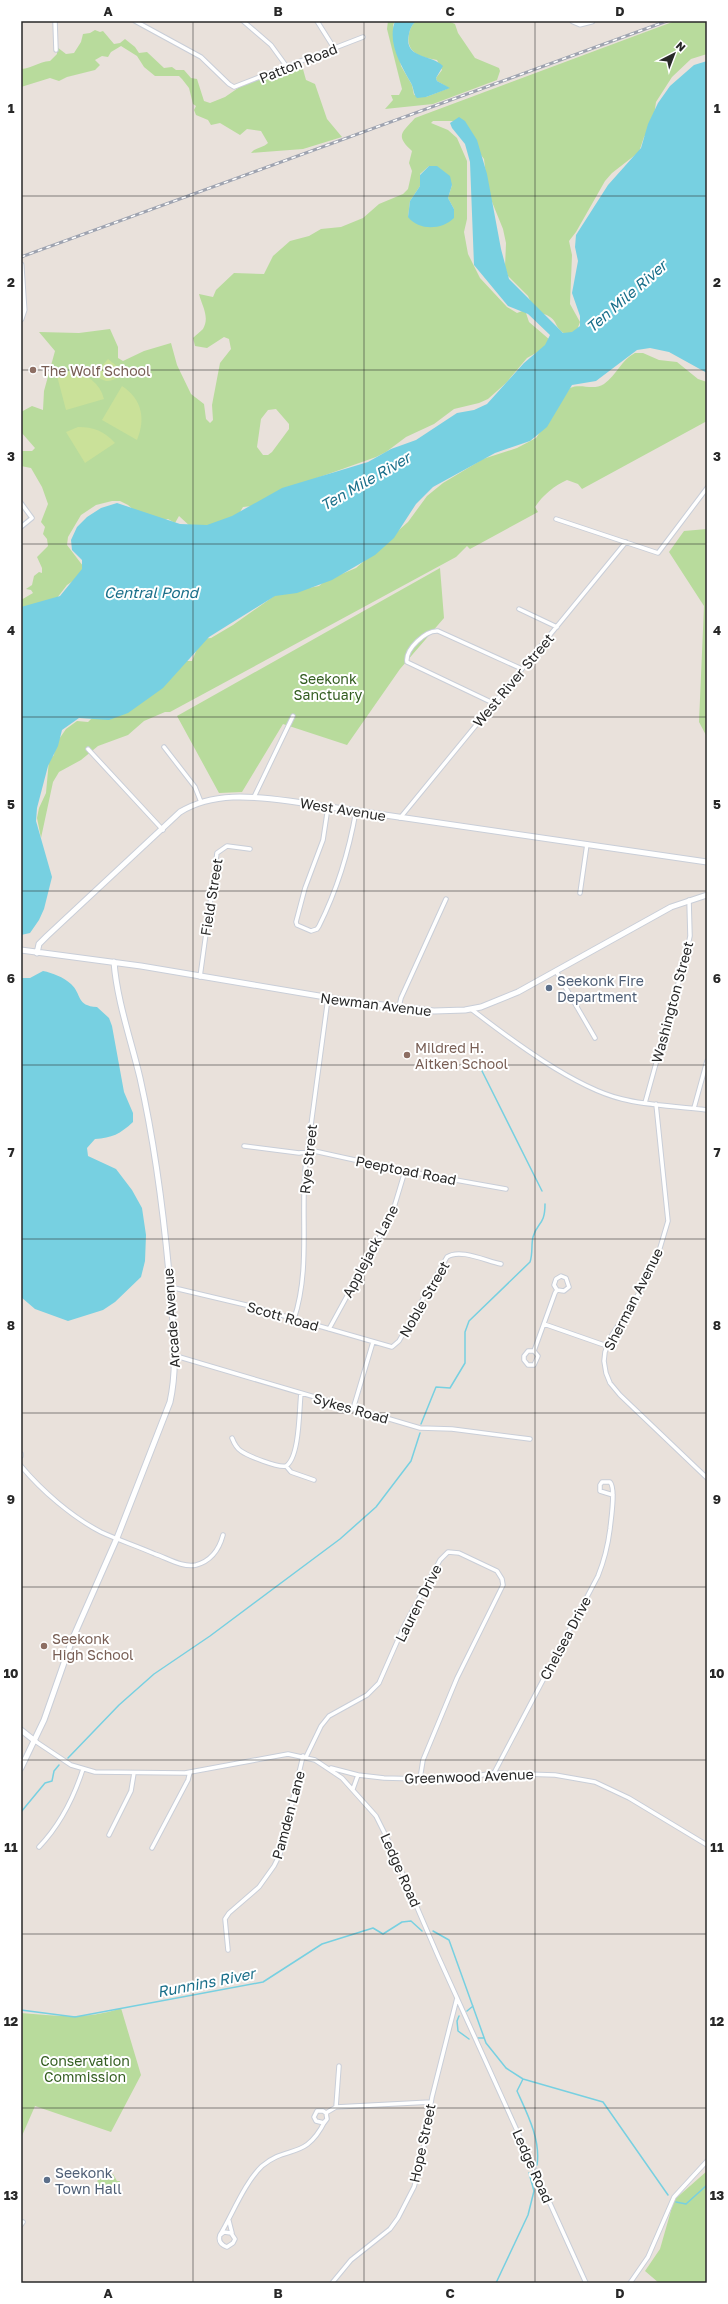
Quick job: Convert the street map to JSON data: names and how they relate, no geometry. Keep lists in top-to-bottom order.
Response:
{
  "streets": {
    "main road": [
      "West Avenue",
      "Newman Avenue",
      "Arcade Avenue",
      "Ledge Road"
    ],
    "street": [
      "Patton Road",
      "West River Street",
      "Field Street",
      "Washington Street",
      "Rye Street",
      "Peeptoad Road",
      "Applejack Lane",
      "Noble Street",
      "Sherman Avenue",
      "Scott Road",
      "Sykes Road",
      "Lauren Drive",
      "Chelsea Drive",
      "Greenwood Avenue",
      "Pamden Lane",
      "Hope Street"
    ]
  },
  "crossings": [
    ["West River Street", "West Avenue"],
    ["West Avenue", "Newman Avenue"],
    ["Field Street", "Newman Avenue"],
    ["Washington Street", "Newman Avenue"],
    ["Newman Avenue", "Rye Street"],
    ["Newman Avenue", "Arcade Avenue"],
    ["Rye Street", "Peeptoad Road"],
    ["Rye Street", "Scott Road"],
    ["Peeptoad Road", "Applejack Lane"],
    ["Applejack Lane", "Scott Road"],
    ["Noble Street", "Scott Road"],
    ["Scott Road", "Arcade Avenue"],
    ["Arcade Avenue", "Sykes Road"],
    ["Arcade Avenue", "Ledge Road"],
    ["Lauren Drive", "Greenwood Avenue"],
    ["Lauren Drive", "Pamden Lane"],
    ["Lauren Drive", "Ledge Road"],
    ["Chelsea Drive", "Greenwood Avenue"],
    ["Greenwood Avenue", "Ledge Road"],
    ["Pamden Lane", "Ledge Road"],
    ["Ledge Road", "Hope Street"]
  ],
  "water": ["Ten Mile River", "Central Pond", "Runnins River"],
  "parks": ["Seekonk Sanctuary", "Conservation Commission"],
  "places": [
    "The Wolf School",
    "Seekonk Fire Department",
    "Mildred H. Aitken School",
    "Seekonk High School",
    "Seekonk Town Hall"
  ],
  "north": "top right",
  "grid": {
    "columns": [
      "A",
      "B",
      "C",
      "D"
    ],
    "rows": [
      "1",
      "2",
      "3",
      "4",
      "5",
      "6",
      "7",
      "8",
      "9",
      "10",
      "11",
      "12",
      "13"
    ]
  }
}
